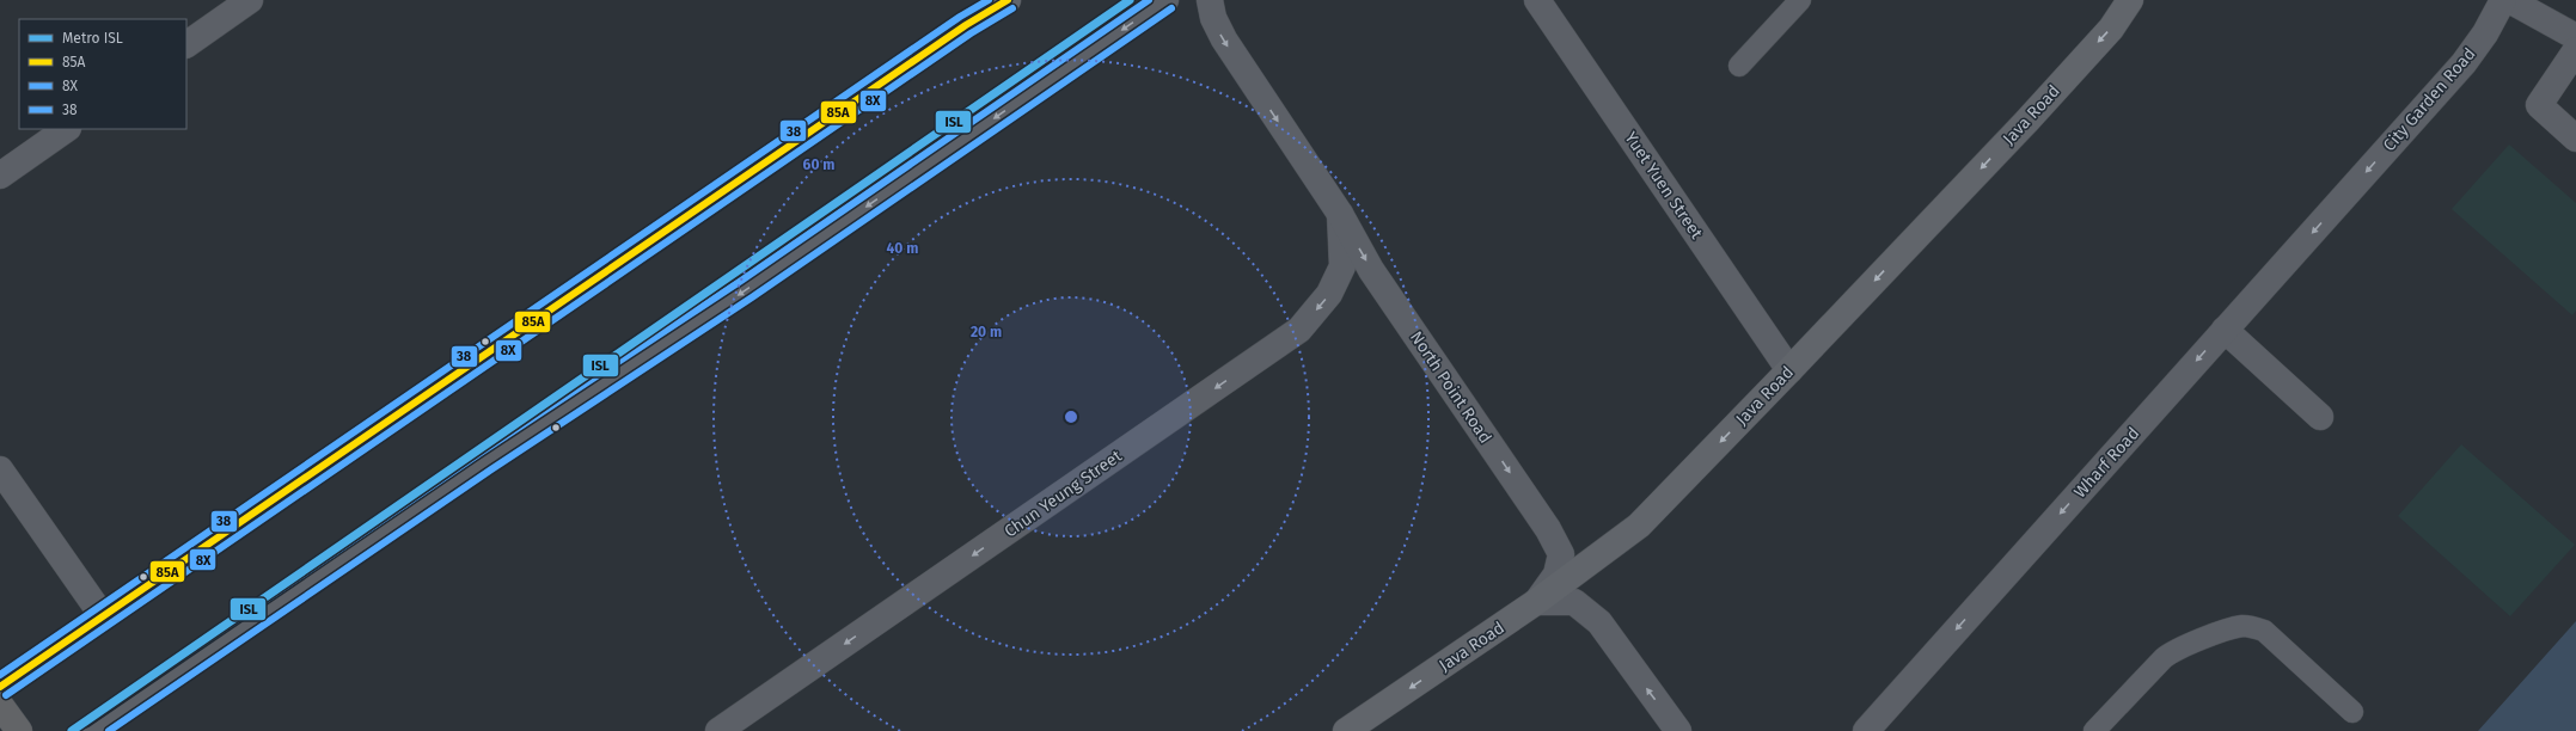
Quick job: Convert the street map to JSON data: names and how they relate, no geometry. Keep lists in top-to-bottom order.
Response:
{
  "streets": {
    "main road": ["Java Road"],
    "street": [
      "City Garden Road",
      "Yuet Yuen Street",
      "North Point Road",
      "Wharf Road",
      "Chun Yeung Street"
    ]
  },
  "crossings": [
    ["City Garden Road", "Wharf Road"],
    ["Java Road", "Yuet Yuen Street"],
    ["Java Road", "North Point Road"],
    ["North Point Road", "Chun Yeung Street"]
  ],
  "one_way": [
    "City Garden Road",
    "Java Road",
    "North Point Road",
    "Wharf Road",
    "Chun Yeung Street"
  ],
  "lines": [
    "metro line ISL",
    "transit line 85A",
    "transit line 38",
    "transit line 8X"
  ],
  "legend": [
    "Metro ISL",
    "85A",
    "8X",
    "38"
  ],
  "rings": ["60 m", "40 m", "20 m"]
}
